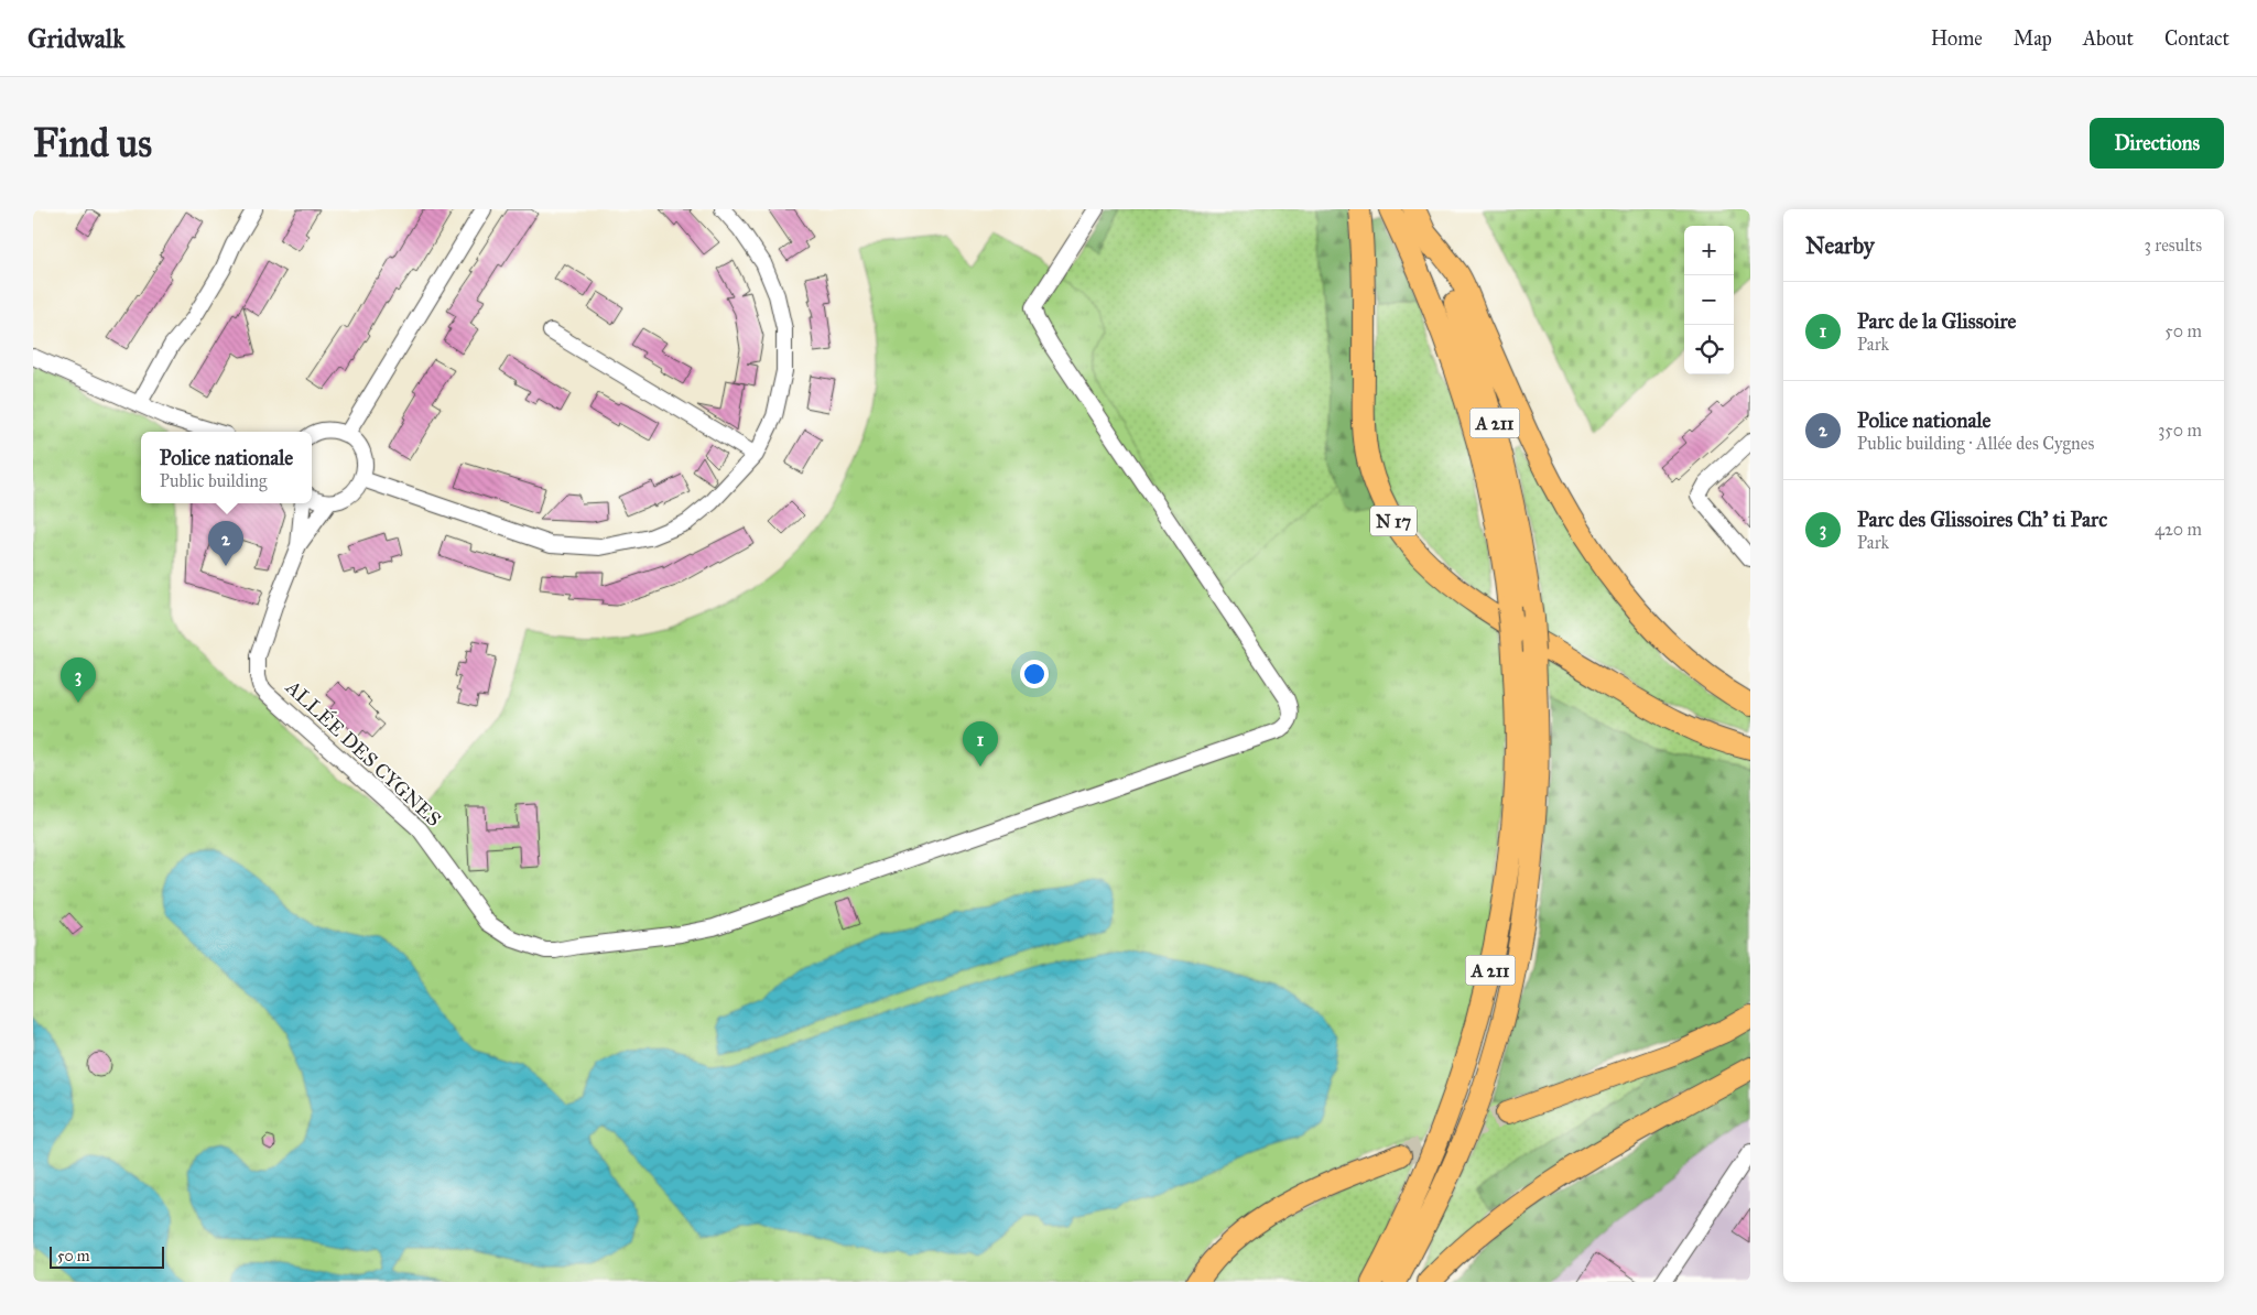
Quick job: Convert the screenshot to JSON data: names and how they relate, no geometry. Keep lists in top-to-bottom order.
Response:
{
  "streets": {
    "highway": ["A 211", "N 17"],
    "street": ["ALLÉE DES CYGNES"]
  },
  "scale_bar": "50 m",
  "page": {
    "header": "Gridwalk",
    "nav": [
      "Home",
      "Map",
      "About",
      "Contact"
    ],
    "buttons": "Directions",
    "title": "Find us",
    "heading": ["Nearby", "3 results"],
    "map_buttons": ["+", "−"],
    "list": [
      {
        "mark": "1",
        "name": "Parc de la Glissoire",
        "note": "Park",
        "value": "50 m"
      },
      {
        "mark": "2",
        "name": "Police nationale",
        "note": "Public building · Allée des Cygnes",
        "value": "350 m"
      },
      {
        "mark": "3",
        "name": "Parc des Glissoires Ch' ti Parc",
        "note": "Park",
        "value": "420 m"
      }
    ],
    "popup": ["Police nationale", "Public building"],
    "pins": ["2", "3", "1"],
    "scale": "50 m"
  }
}
